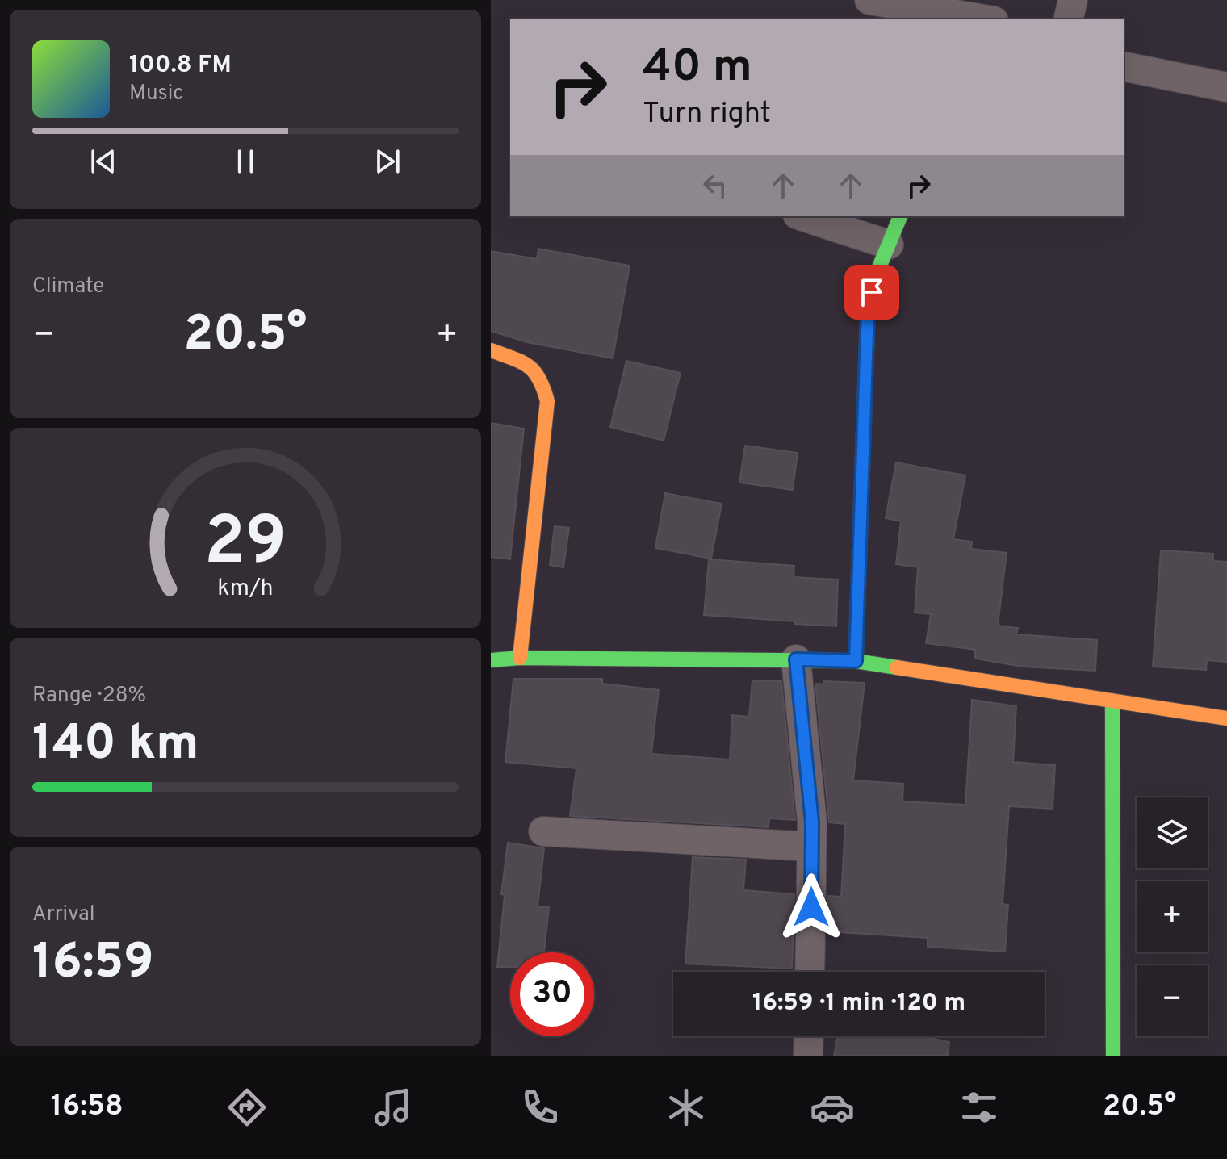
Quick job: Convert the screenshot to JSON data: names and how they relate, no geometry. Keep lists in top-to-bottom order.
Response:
{
  "page": {
    "turn": ["40 m", "Turn right"],
    "song": ["100.8 FM", "Music"],
    "tile": [
      "Climate",
      ["Range · 28%", "140 km"],
      ["Arrival", "16:59"]
    ],
    "heat": ["−", "20.5°", "+"],
    "map_buttons": ["+", "−"],
    "limit": "30",
    "trip": "16:59 · 1 min · 120 m",
    "tabs": ["16:58", "20.5°"],
    "gauge": ["29", "km/h"]
  }
}
